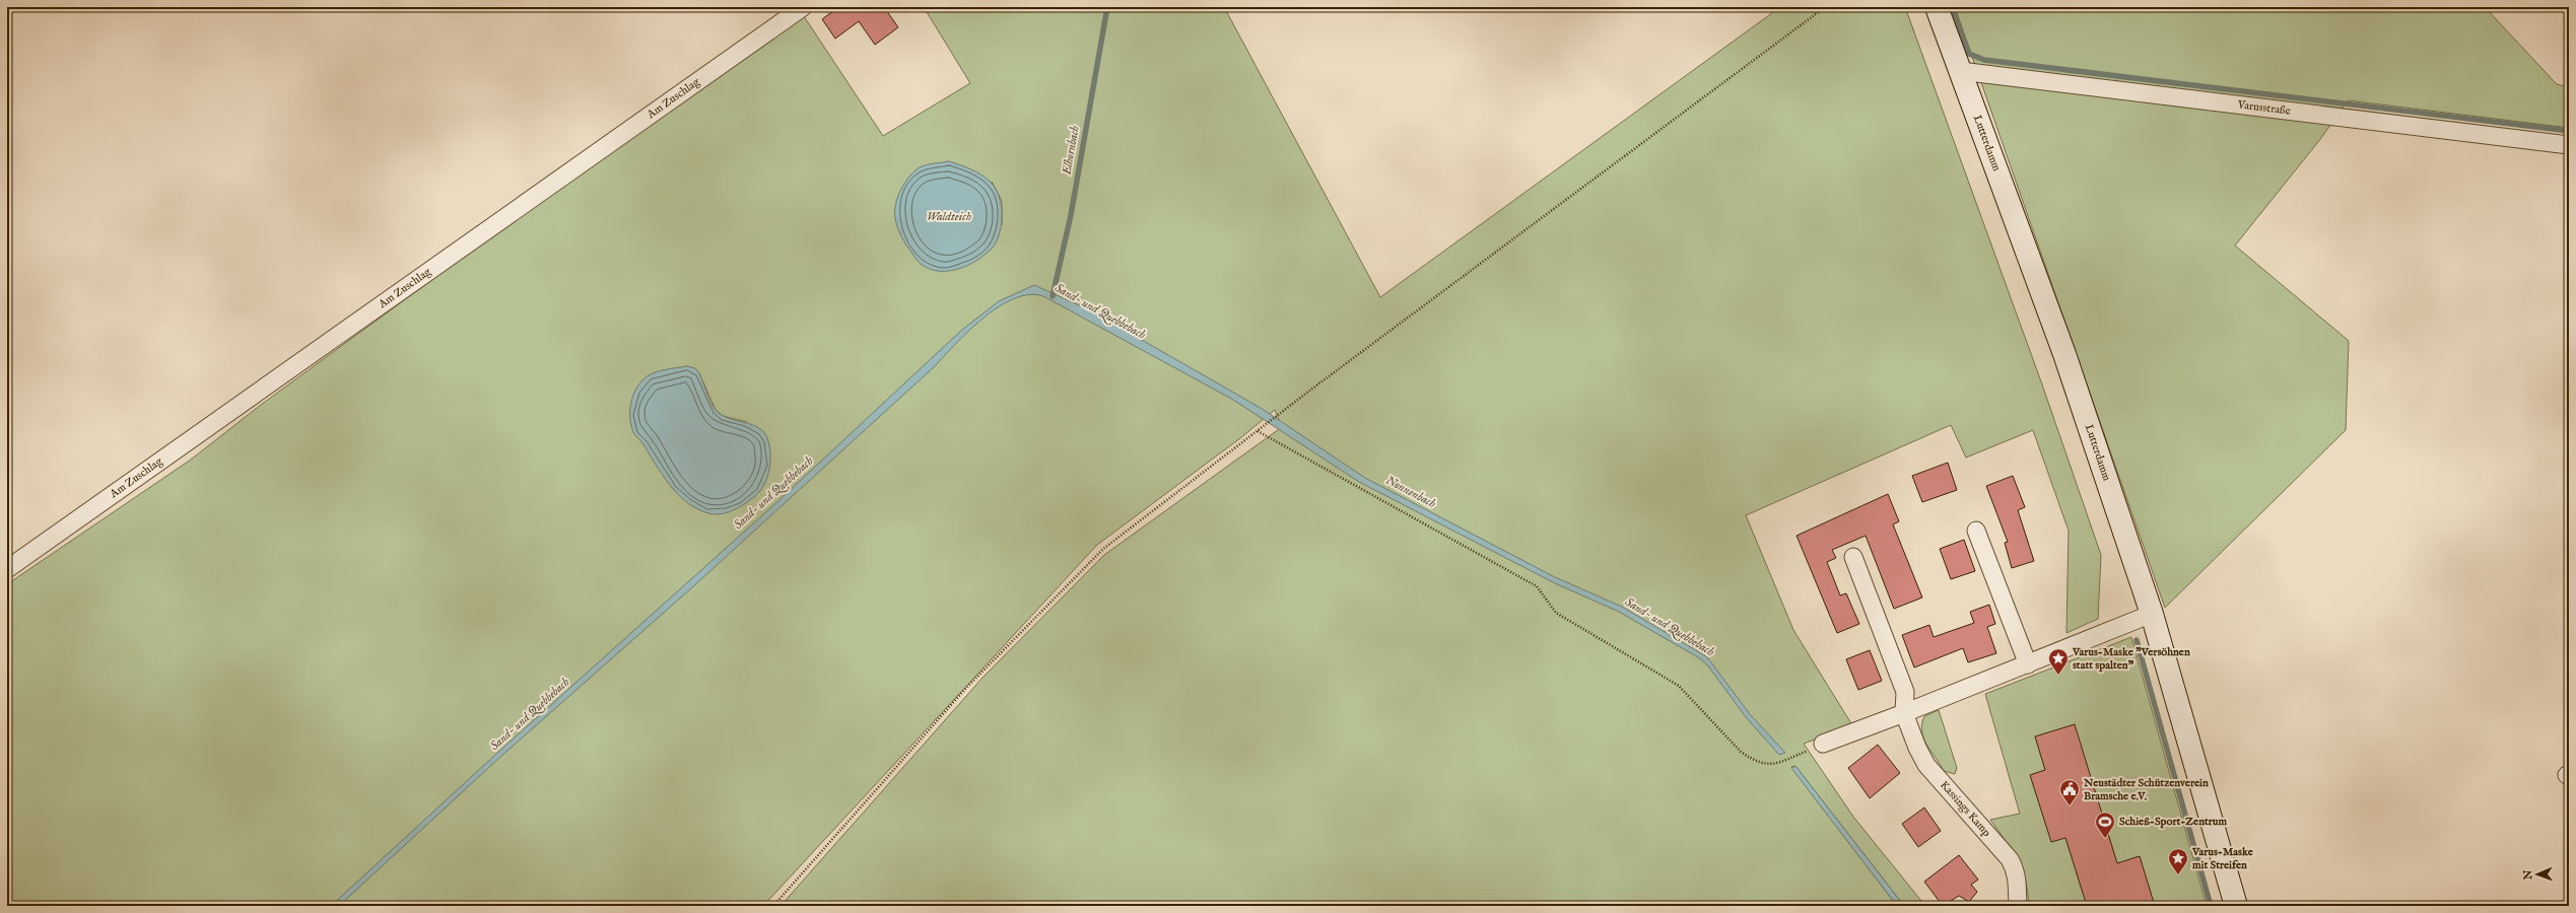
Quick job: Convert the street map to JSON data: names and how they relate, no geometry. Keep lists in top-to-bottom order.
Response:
{
  "streets": {
    "street": [
      "Am Zuschlag",
      "Varusstraße",
      "Lutterdamm",
      "Kassings Kamp"
    ]
  },
  "crossings": [
    ["Varusstraße", "Lutterdamm"]
  ],
  "water": [
    "Elhornbach",
    "Waldteich",
    "Sand- und Quebbebach",
    "Nonnenbach"
  ],
  "places": {
    "place": ["Varus-Maske \"Versöhnen statt spalten\"", "Varus-Maske mit Streifen"],
    "public building": ["Neustädter Schützenverein Bramsche e.V."],
    "sports": ["Schieß-Sport-Zentrum"]
  },
  "north": "left"
}
